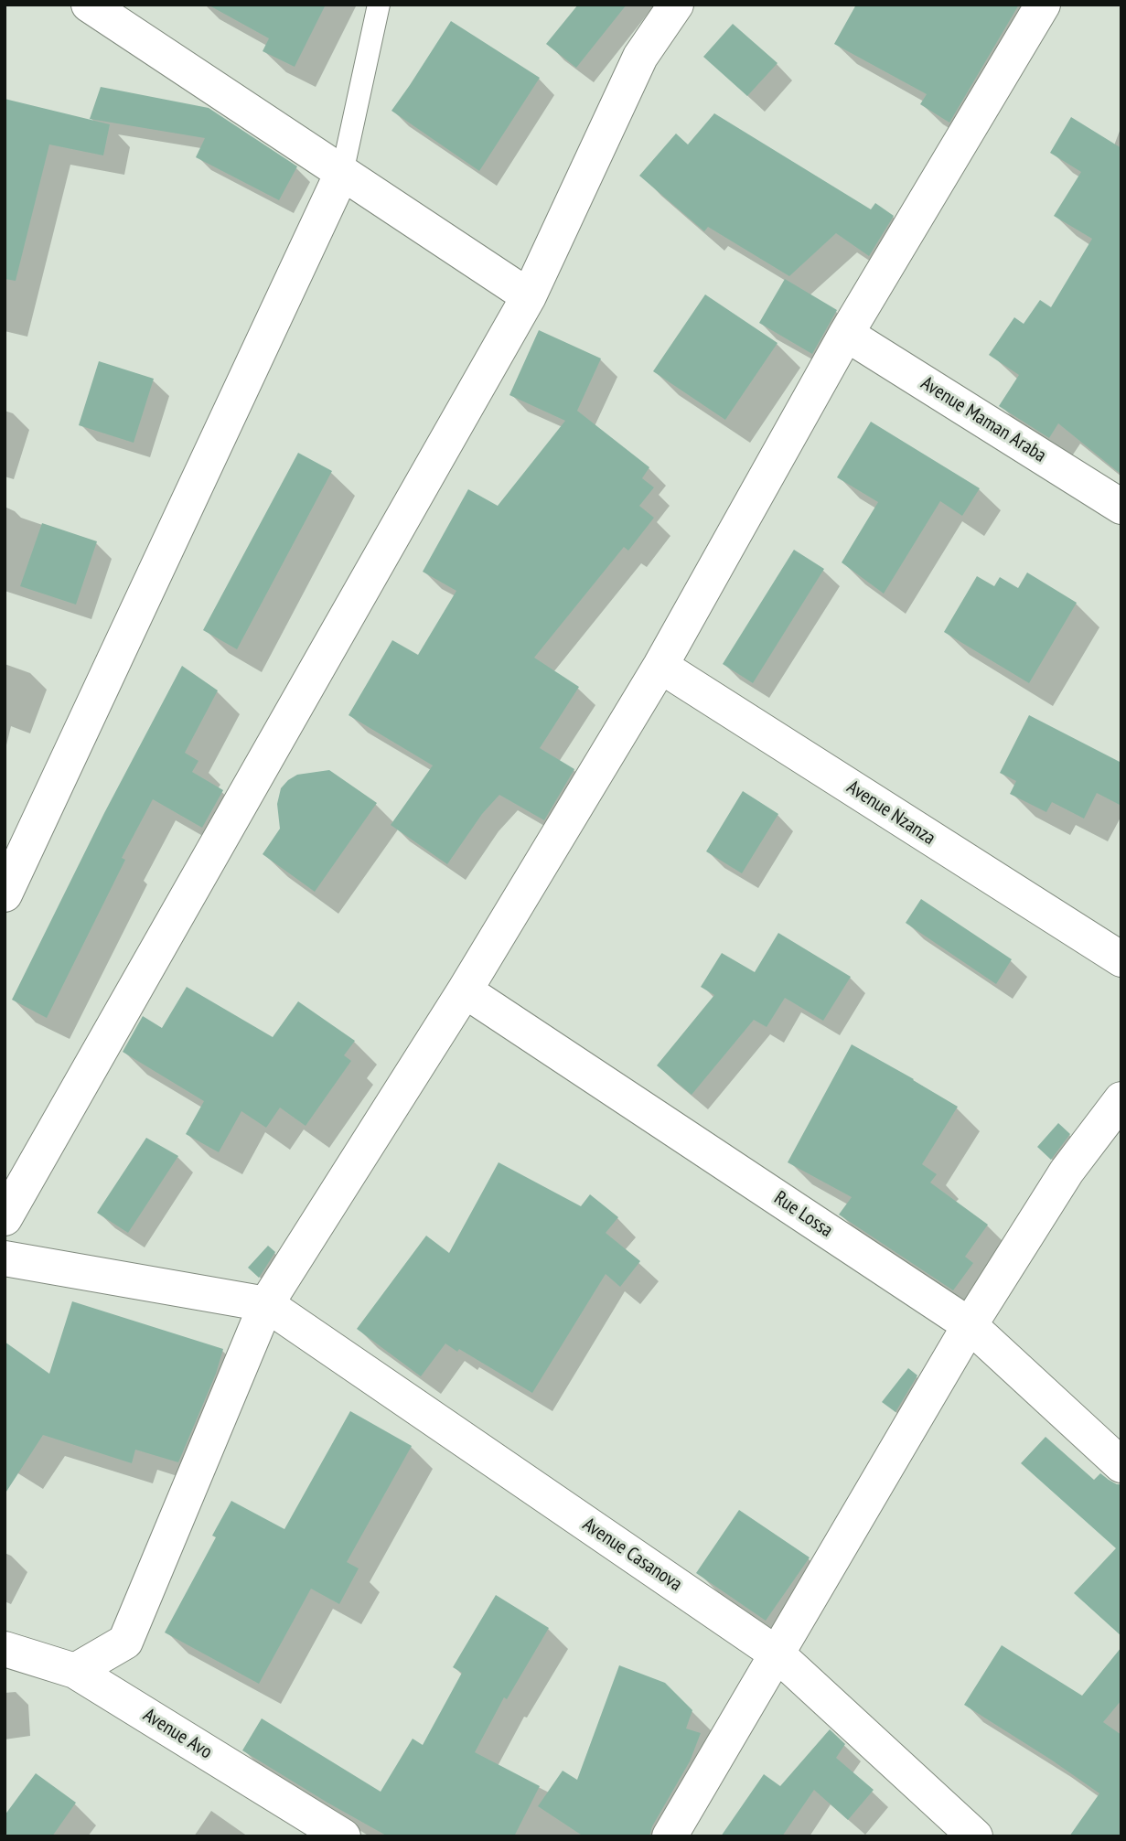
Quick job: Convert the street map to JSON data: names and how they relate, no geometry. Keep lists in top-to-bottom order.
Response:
{
  "streets": {
    "street": [
      "Avenue Maman Araba",
      "Avenue Nzanza",
      "Rue Lossa",
      "Avenue Casanova",
      "Avenue Avo"
    ]
  }
}
